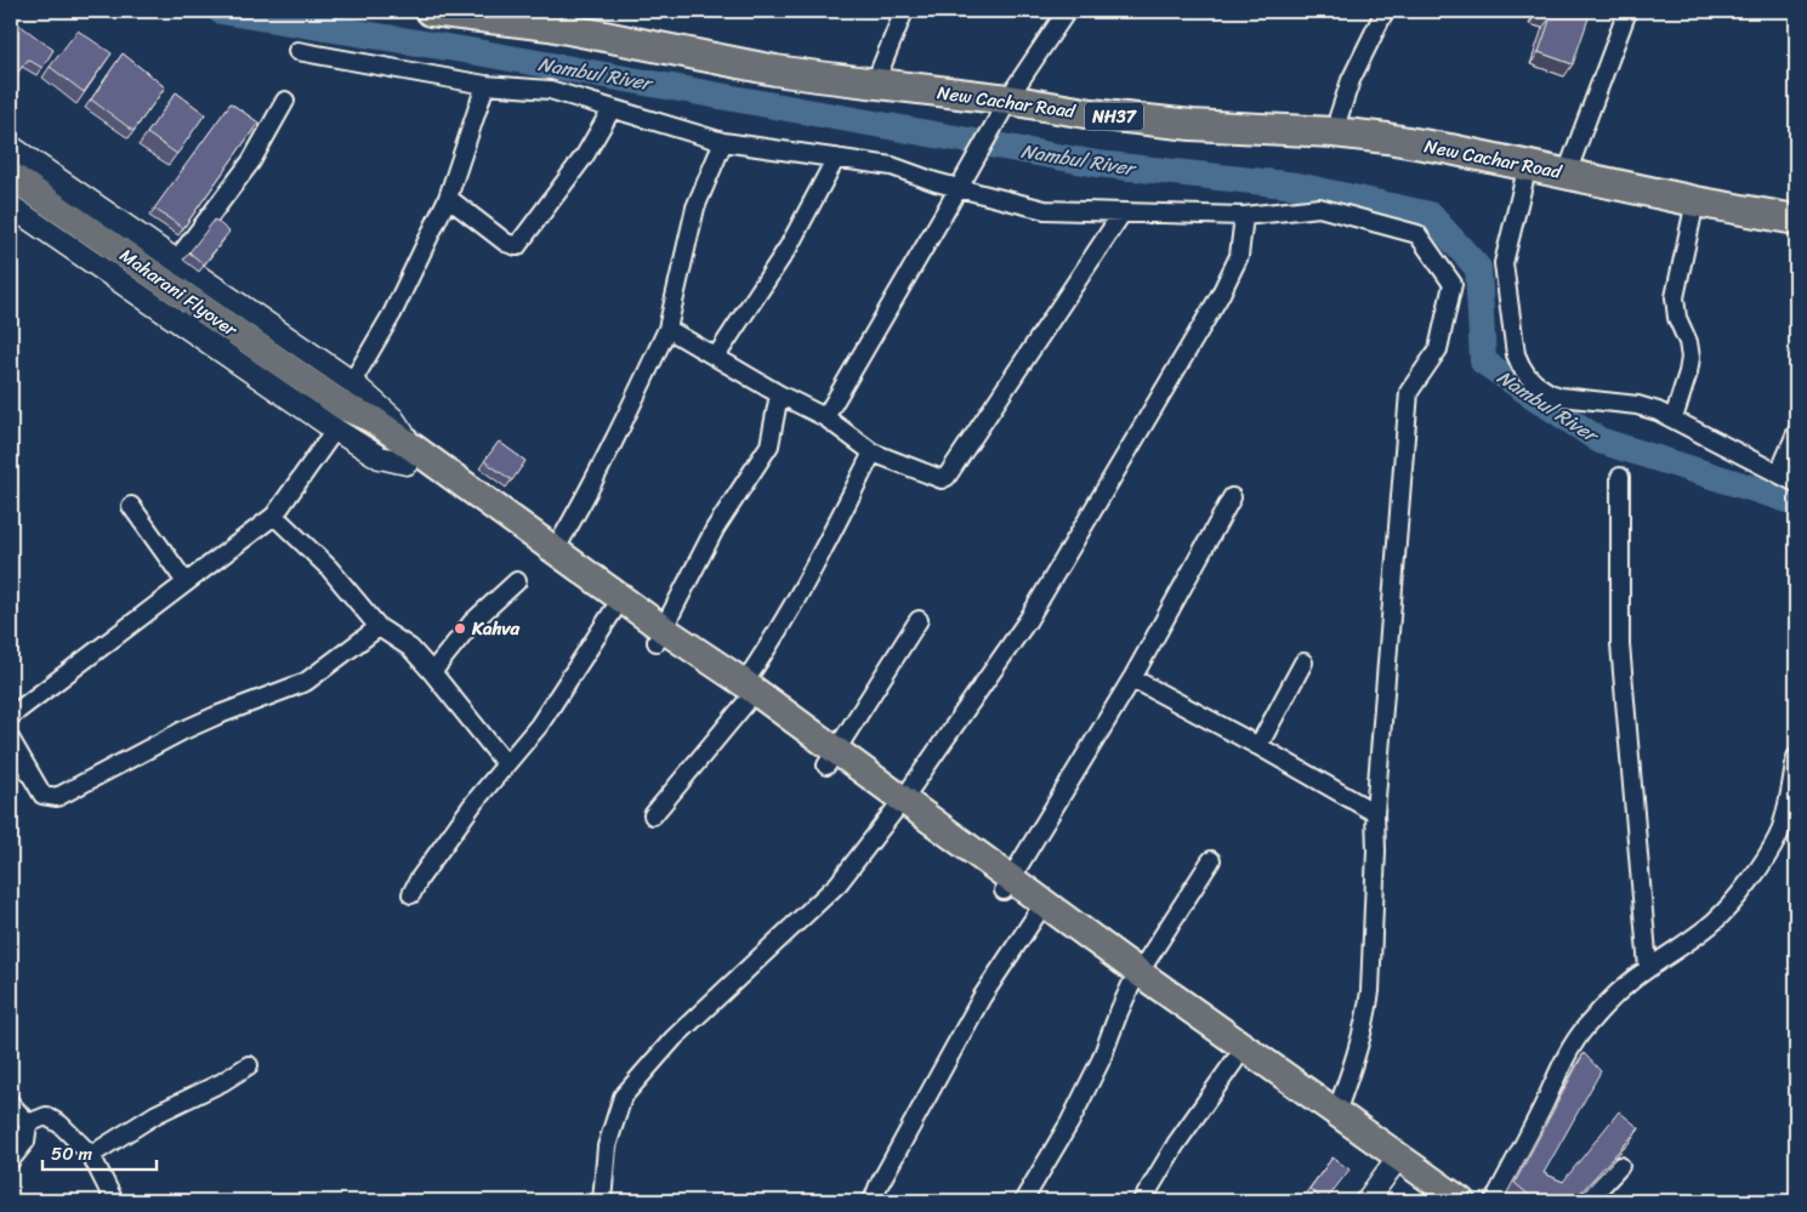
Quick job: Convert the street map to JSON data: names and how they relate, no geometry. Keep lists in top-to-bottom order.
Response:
{
  "streets": {
    "highway": ["New Cachar Road", "NH37"],
    "main road": ["Maharani Flyover"]
  },
  "water": ["Nambul River"],
  "places": ["Kahva"],
  "scale_bar": "50 m"
}
